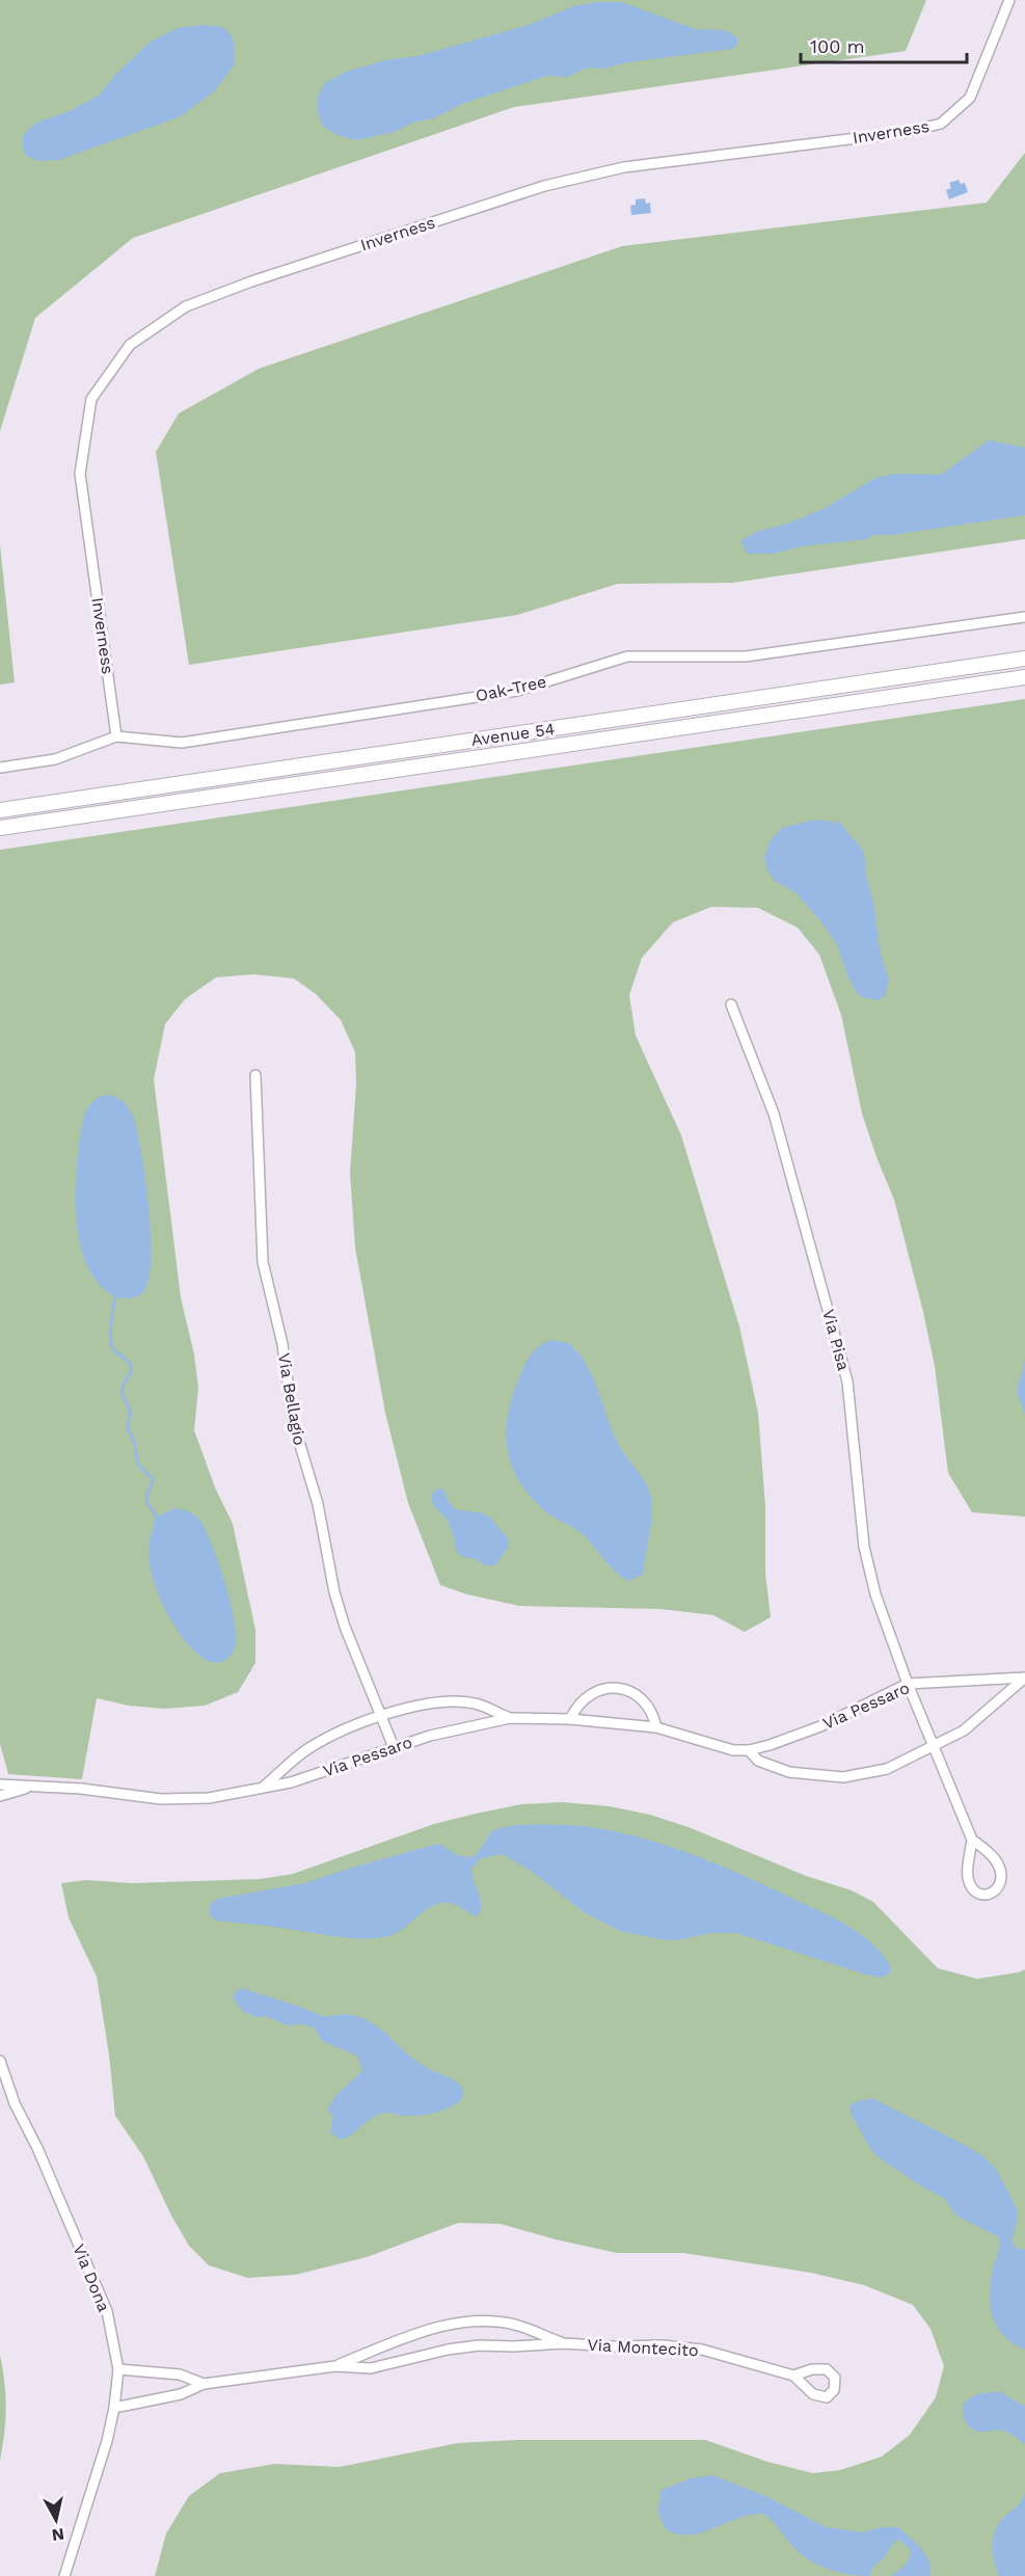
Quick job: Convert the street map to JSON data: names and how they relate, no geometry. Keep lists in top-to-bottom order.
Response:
{
  "streets": {
    "street": [
      "Inverness",
      "Oak-Tree",
      "Avenue 54",
      "Via Pisa",
      "Via Bellagio",
      "Via Pessaro",
      "Via Dona",
      "Via Montecito"
    ]
  },
  "crossings": [
    ["Inverness", "Oak-Tree"],
    ["Via Pisa", "Via Pessaro"],
    ["Via Bellagio", "Via Pessaro"],
    ["Via Dona", "Via Montecito"]
  ],
  "scale_bar": "100 m",
  "north": "bottom"
}
